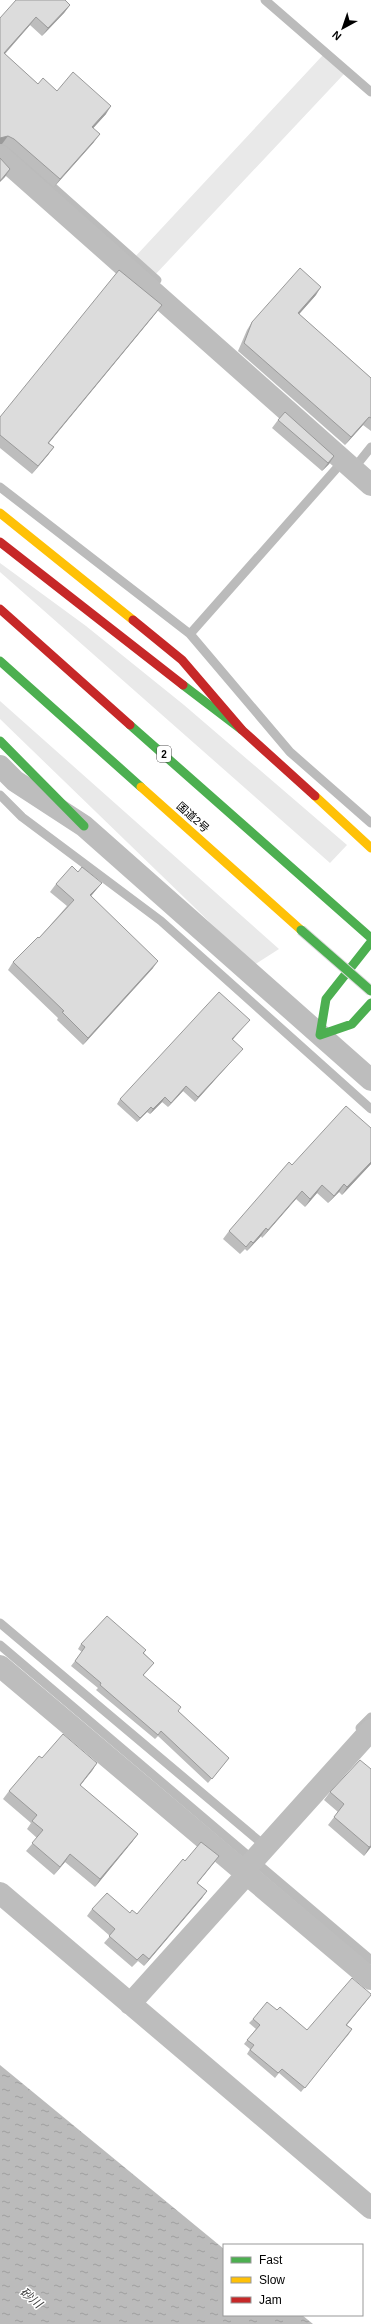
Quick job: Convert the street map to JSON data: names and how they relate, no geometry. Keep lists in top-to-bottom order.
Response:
{
  "streets": {
    "main road": ["2", "国道2号"]
  },
  "water": ["砂川"],
  "legend": ["Fast", "Slow", "Jam"],
  "north": "bottom left"
}
